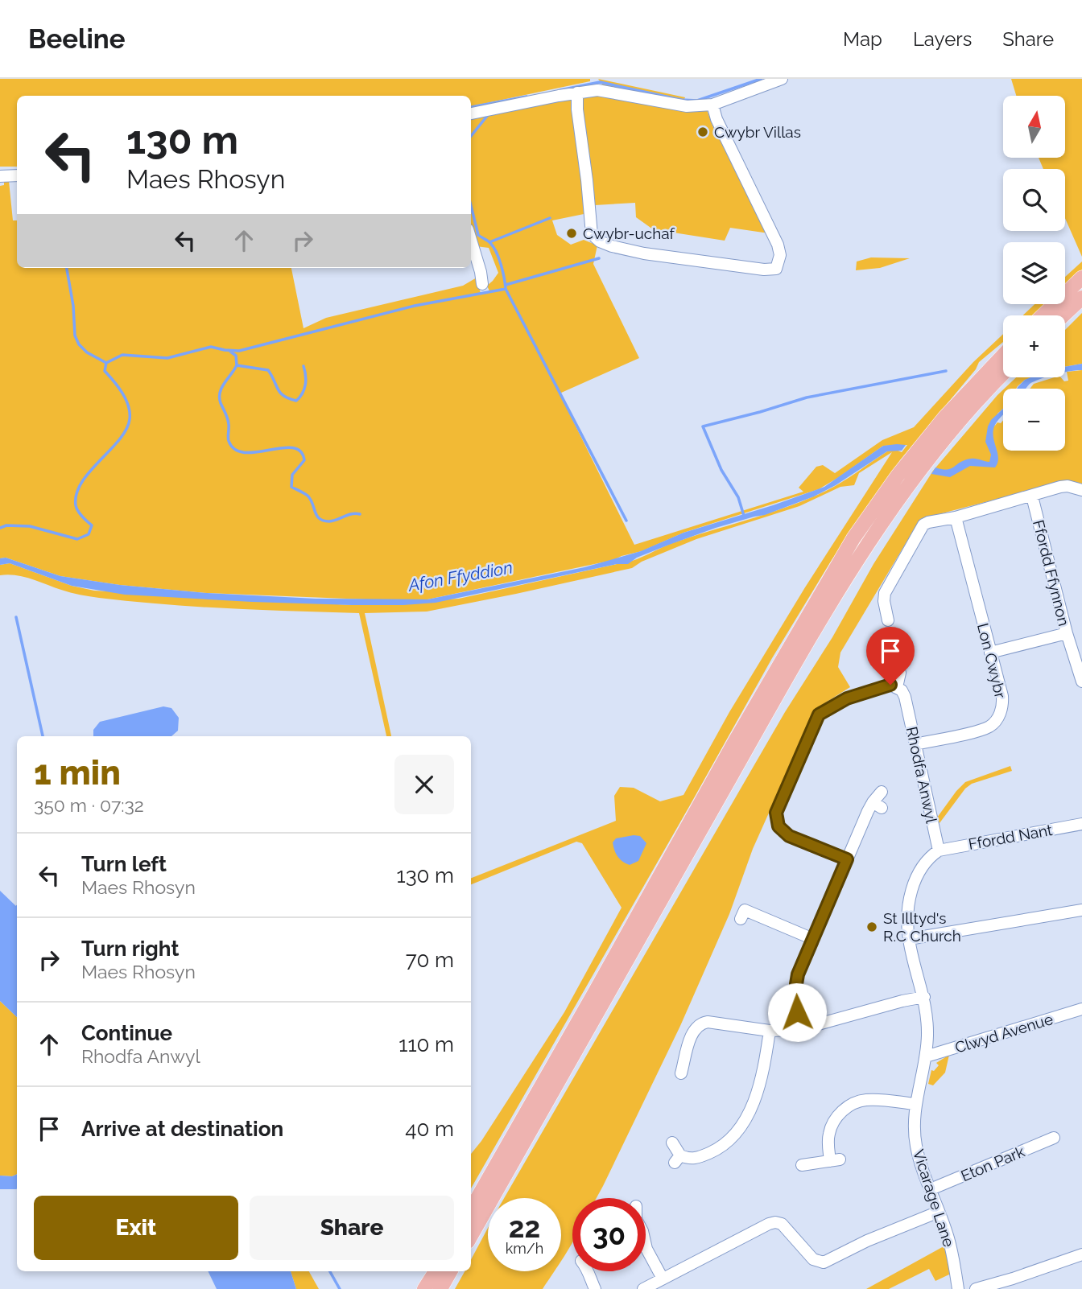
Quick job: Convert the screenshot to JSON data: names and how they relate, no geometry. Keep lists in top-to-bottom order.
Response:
{
  "streets": {
    "street": [
      "Ffordd Ffynnon",
      "Lon Cwybr",
      "Rhodfa Anwyl",
      "Ffordd Nant",
      "Clwyd Avenue",
      "Eton Park",
      "Vicarage Lane"
    ]
  },
  "crossings": [
    ["Lon Cwybr", "Rhodfa Anwyl"],
    ["Rhodfa Anwyl", "Ffordd Nant"],
    ["Rhodfa Anwyl", "Vicarage Lane"],
    ["Ffordd Nant", "Vicarage Lane"],
    ["Clwyd Avenue", "Vicarage Lane"],
    ["Eton Park", "Vicarage Lane"]
  ],
  "water": ["Afon Ffyddion"],
  "places": ["Cwybr Villas", "Cwybr-uchaf", "St Illtyd's R.C Church"],
  "north": "top",
  "page": {
    "header": "Beeline",
    "nav": ["Map", "Layers", "Share"],
    "map_buttons": ["+", "−"],
    "turn": ["130 m", "Maes Rhosyn"],
    "heading": ["1 min", "350 m · 07:32"],
    "list": [
      {
        "name": "Turn left",
        "note": "Maes Rhosyn",
        "value": "130 m"
      },
      {
        "name": "Turn right",
        "note": "Maes Rhosyn",
        "value": "70 m"
      },
      {
        "name": "Continue",
        "note": "Rhodfa Anwyl",
        "value": "110 m"
      },
      {
        "name": "Arrive at destination",
        "value": "40 m"
      }
    ],
    "buttons": ["Exit", "Share"],
    "speed": "22 km/h",
    "limit": "30"
  }
}
